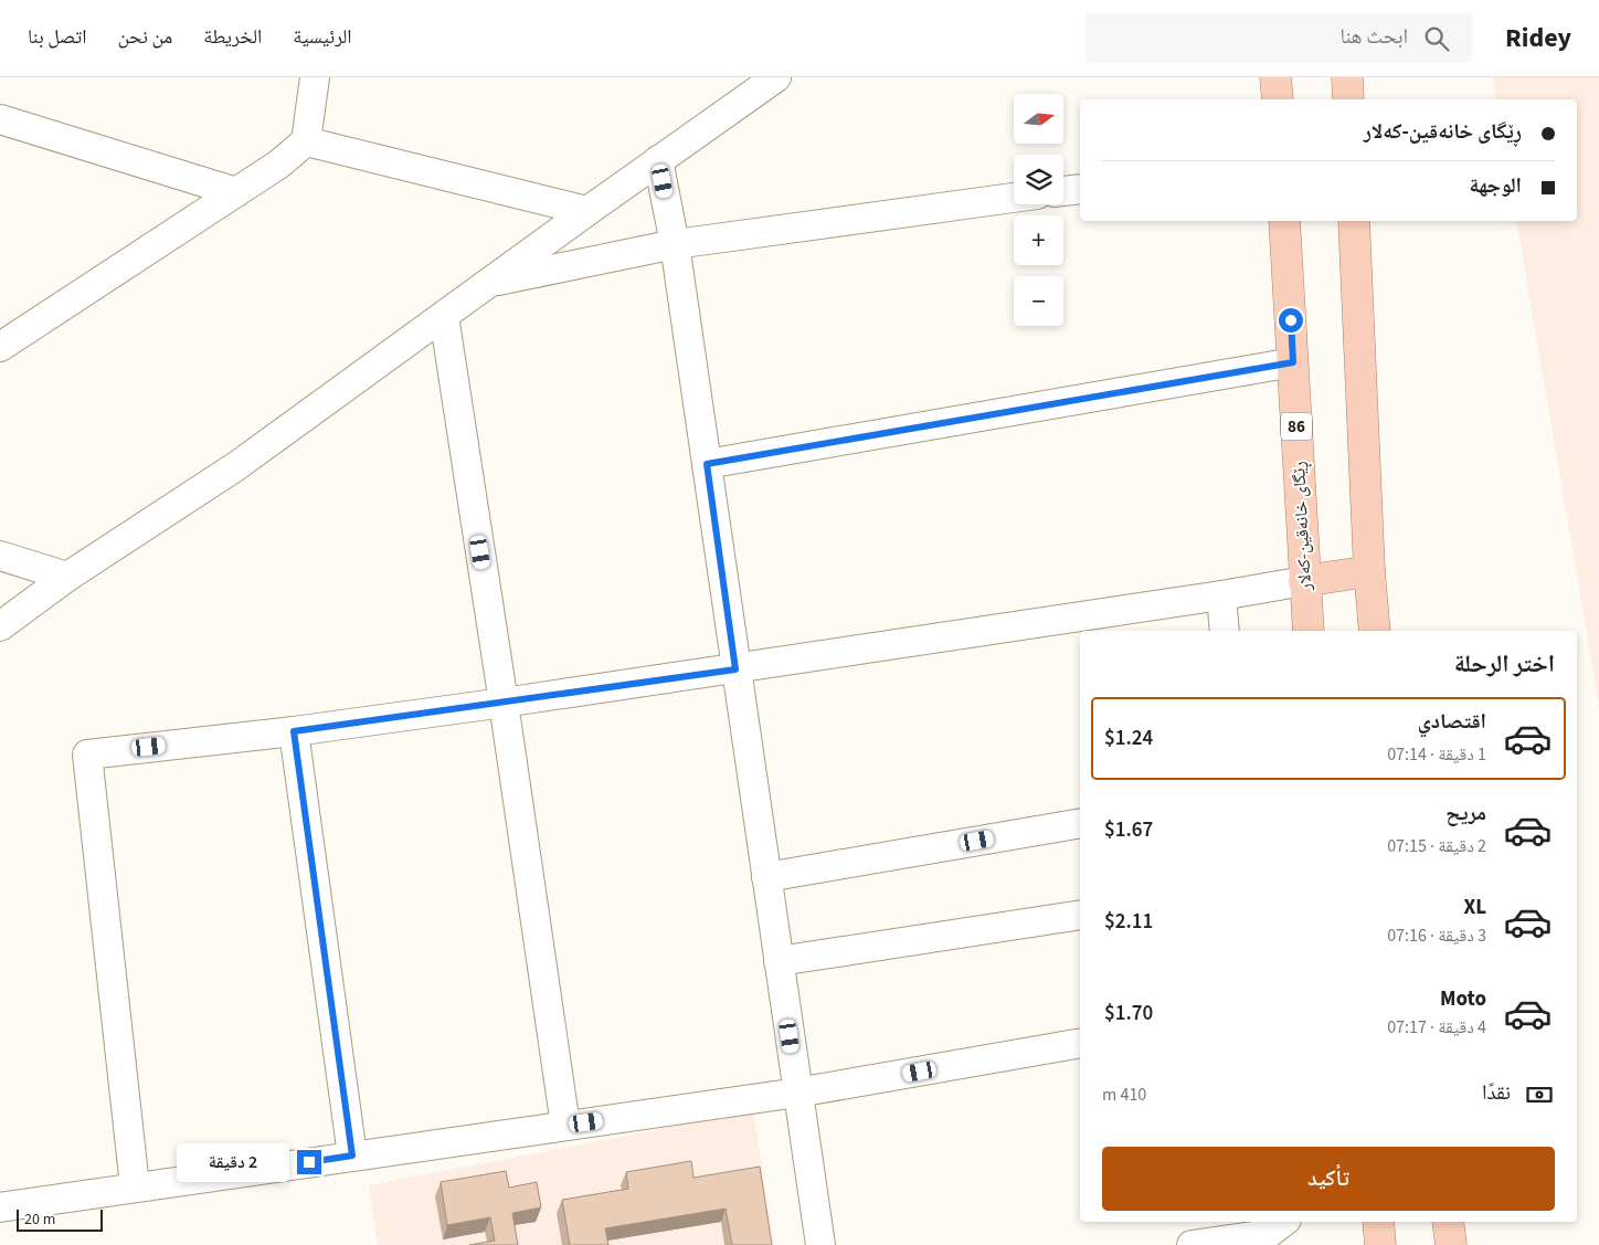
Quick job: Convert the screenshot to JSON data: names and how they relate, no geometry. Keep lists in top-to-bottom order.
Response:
{
  "streets": {
    "main road": ["86", "ڕێگای خانەقین-کەلار"]
  },
  "scale_bar": "20 m",
  "north": "right",
  "page": {
    "header": "Ridey",
    "search": "ابحث هنا",
    "nav": [
      "الرئيسية",
      "الخريطة",
      "من نحن",
      "اتصل بنا"
    ],
    "map_buttons": ["+", "−"],
    "banner": ["ڕێگای خانەقین-کەلار", "الوجهة"],
    "heading": "اختر الرحلة",
    "list": [
      {
        "name": "اقتصادي",
        "note": "1 دقيقة · 07:14",
        "value": "$1.24"
      },
      {
        "name": "مريح",
        "note": "2 دقيقة · 07:15",
        "value": "$1.67"
      },
      {
        "name": "XL",
        "note": "3 دقيقة · 07:16",
        "value": "$2.11"
      },
      {
        "name": "Moto",
        "note": "4 دقيقة · 07:17",
        "value": "$1.70"
      }
    ],
    "pay": ["نقدًا", "410 m"],
    "buttons": "تأكيد",
    "bubble": "2 دقيقة",
    "scale": "20 m"
  }
}
